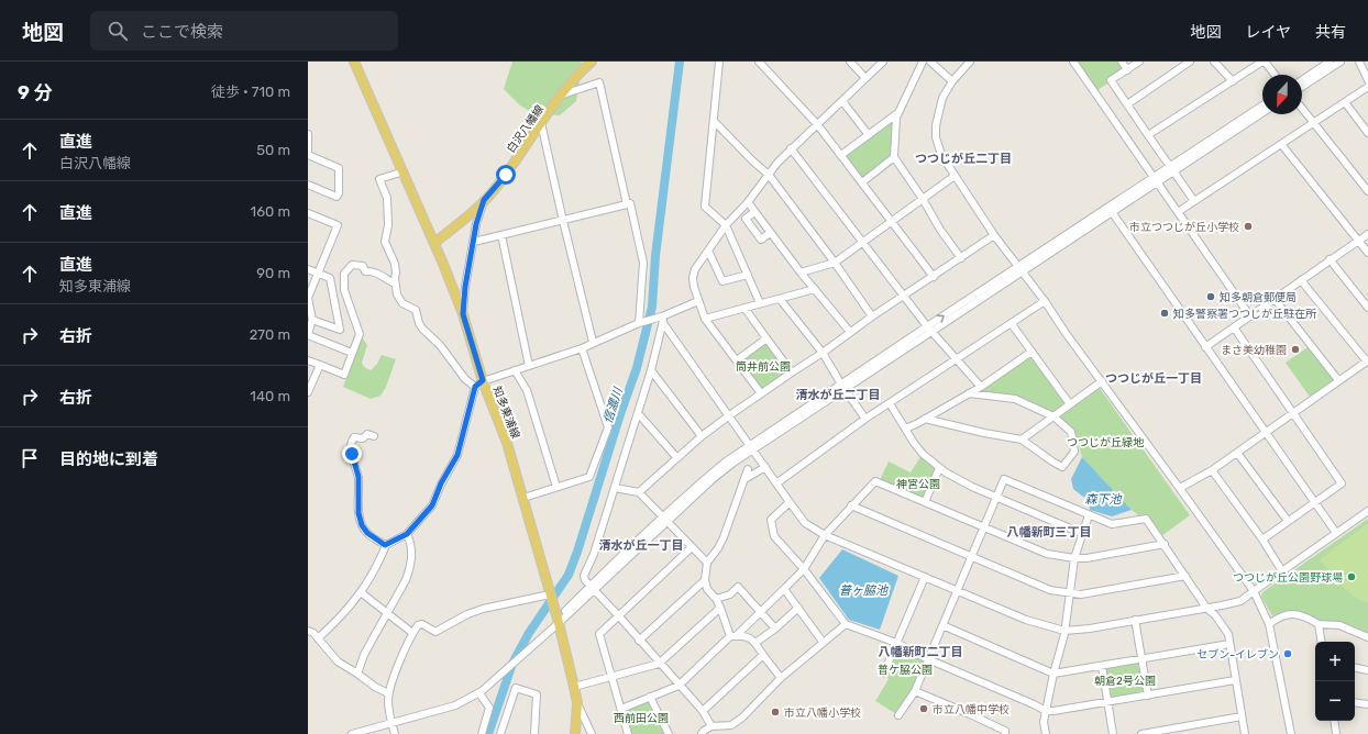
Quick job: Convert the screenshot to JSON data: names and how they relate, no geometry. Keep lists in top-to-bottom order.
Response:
{
  "streets": {
    "main road": ["白沢八幡線", "知多東浦線"]
  },
  "crossings": [
    ["白沢八幡線", "知多東浦線"]
  ],
  "districts": [
    "つつじが丘二丁目",
    "つつじが丘一丁目",
    "清水が丘二丁目",
    "八幡新町三丁目",
    "清水が丘一丁目",
    "八幡新町二丁目"
  ],
  "water": ["信濃川", "森下池", "普ヶ脇池"],
  "parks": [
    "筒井前公園",
    "つつじが丘緑地",
    "神宮公園",
    "普ケ脇公園",
    "朝倉2号公園",
    "西前田公園"
  ],
  "places": [
    "市立つつじが丘小学校",
    "知多朝倉郵便局",
    "知多警察署つつじが丘駐在所",
    "まさ美幼稚園",
    "つつじが丘公園野球場",
    "セブン-イレブン",
    "市立八幡中学校",
    "市立八幡小学校"
  ],
  "north": "bottom",
  "page": {
    "header": "地図",
    "search": "ここで検索",
    "nav": ["地図", "レイヤ", "共有"],
    "heading": ["9 分", "徒歩 · 710 m"],
    "list": [
      ["直進", "白沢八幡線", "50 m"],
      ["直進", "160 m"],
      ["直進", "知多東浦線", "90 m"],
      ["右折", "270 m"],
      ["右折", "140 m"],
      "目的地に到着"
    ],
    "map_buttons": ["+", "−"]
  }
}
